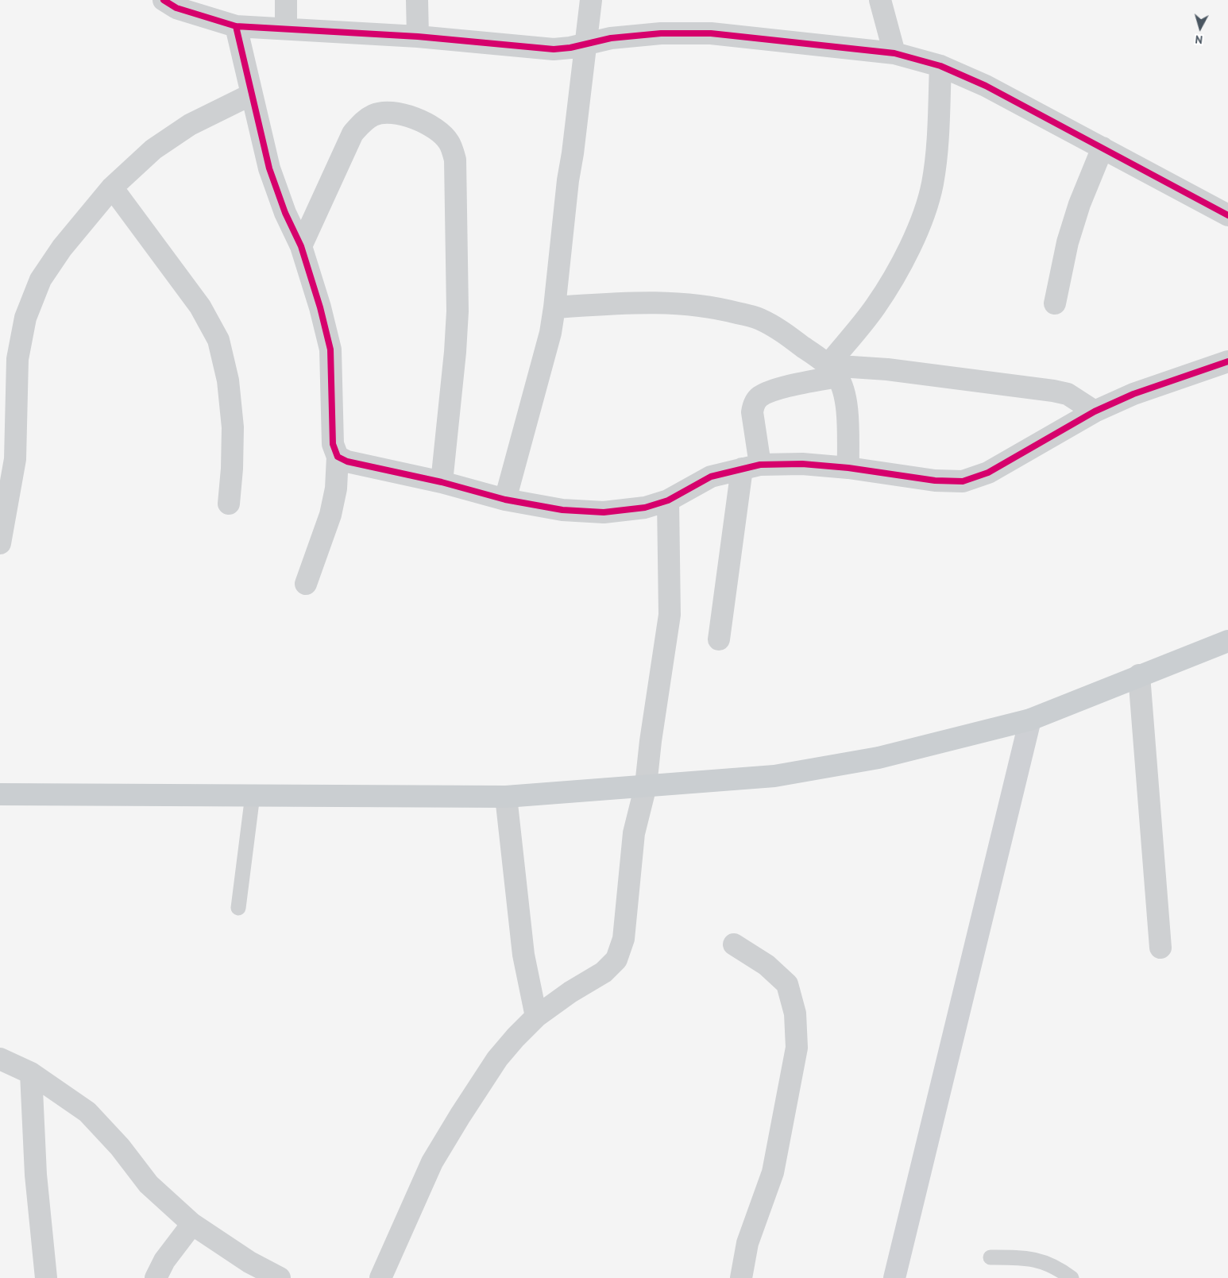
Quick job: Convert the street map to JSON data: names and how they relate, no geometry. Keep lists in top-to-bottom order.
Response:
{
  "north": "bottom"
}
